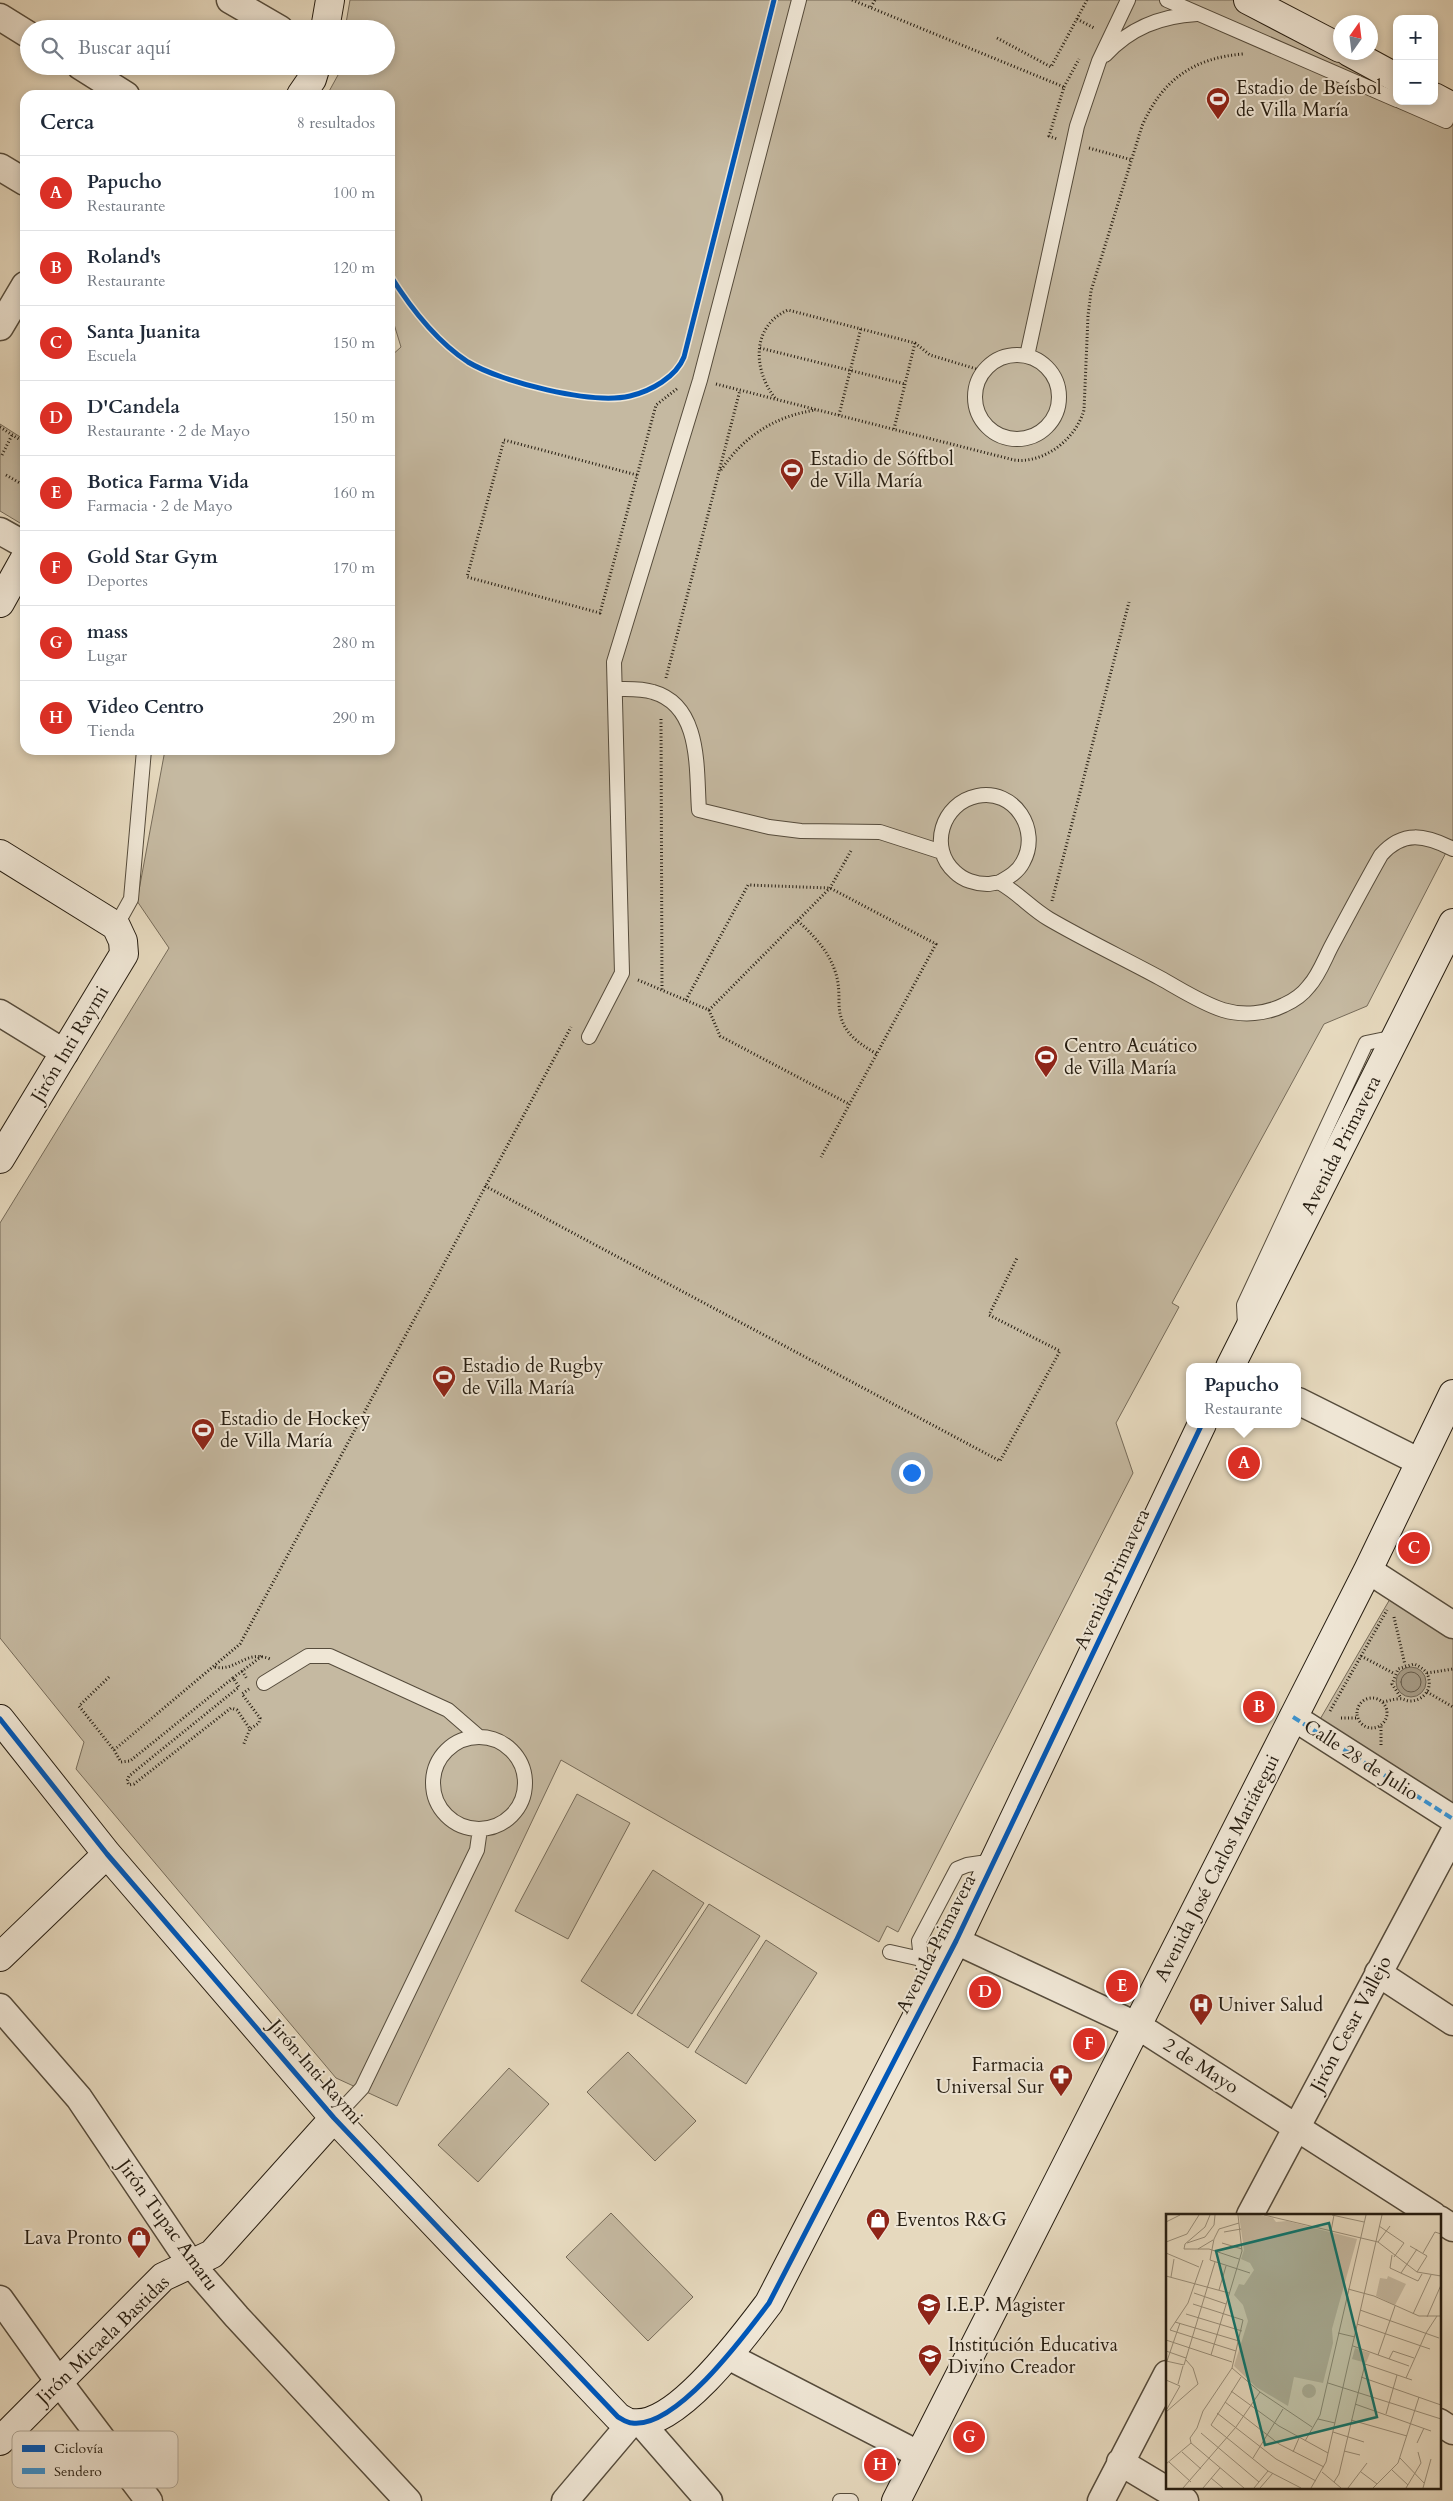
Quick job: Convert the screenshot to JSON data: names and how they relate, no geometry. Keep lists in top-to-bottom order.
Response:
{
  "streets": {
    "street": [
      "Jirón Inti Raymi",
      "Avenida Primavera",
      "Calle 28 de Julio",
      "Avenida José Carlos Mariátegui",
      "Jirón Cesar Vallejo",
      "2 de Mayo",
      "Jirón Tupac Amaru",
      "Jirón Micaela Bastidas"
    ]
  },
  "crossings": [
    ["Jirón Inti Raymi", "Avenida Primavera"],
    ["Jirón Inti Raymi", "Jirón Micaela Bastidas"],
    ["Avenida Primavera", "2 de Mayo"],
    ["Calle 28 de Julio", "Avenida José Carlos Mariátegui"],
    ["Avenida José Carlos Mariátegui", "2 de Mayo"],
    ["Jirón Cesar Vallejo", "2 de Mayo"],
    ["Jirón Tupac Amaru", "Jirón Micaela Bastidas"]
  ],
  "places": {
    "sports": [
      "Estadio de Beísbol de Villa María",
      "Estadio de Sóftbol de Villa María",
      "Centro Acuático de Villa María",
      "Estadio de Rugby de Villa María",
      "Estadio de Hockey de Villa María"
    ],
    "hospital": ["Univer Salud"],
    "pharmacy": ["Farmacia Universal Sur"],
    "shop": ["Eventos R&G", "Lava Pronto"],
    "school or university": ["I.E.P. Magister", "Institución Educativa Divino Creador"]
  },
  "legend": ["Ciclovía", "Sendero"],
  "north": "top",
  "page": {
    "map_buttons": ["+", "−"],
    "search": "Buscar aquí",
    "heading": ["Cerca", "8 resultados"],
    "list": [
      {
        "mark": "A",
        "name": "Papucho",
        "note": "Restaurante",
        "value": "100 m"
      },
      {
        "mark": "B",
        "name": "Roland's",
        "note": "Restaurante",
        "value": "120 m"
      },
      {
        "mark": "C",
        "name": "Santa Juanita",
        "note": "Escuela",
        "value": "150 m"
      },
      {
        "mark": "D",
        "name": "D'Candela",
        "note": "Restaurante · 2 de Mayo",
        "value": "150 m"
      },
      {
        "mark": "E",
        "name": "Botica Farma Vida",
        "note": "Farmacia · 2 de Mayo",
        "value": "160 m"
      },
      {
        "mark": "F",
        "name": "Gold Star Gym",
        "note": "Deportes",
        "value": "170 m"
      },
      {
        "mark": "G",
        "name": "mass",
        "note": "Lugar",
        "value": "280 m"
      },
      {
        "mark": "H",
        "name": "Video Centro",
        "note": "Tienda",
        "value": "290 m"
      }
    ],
    "popup": ["Papucho", "Restaurante"],
    "pins": [
      "A",
      "C",
      "B",
      "E",
      "D",
      "F",
      "G",
      "H"
    ]
  }
}
